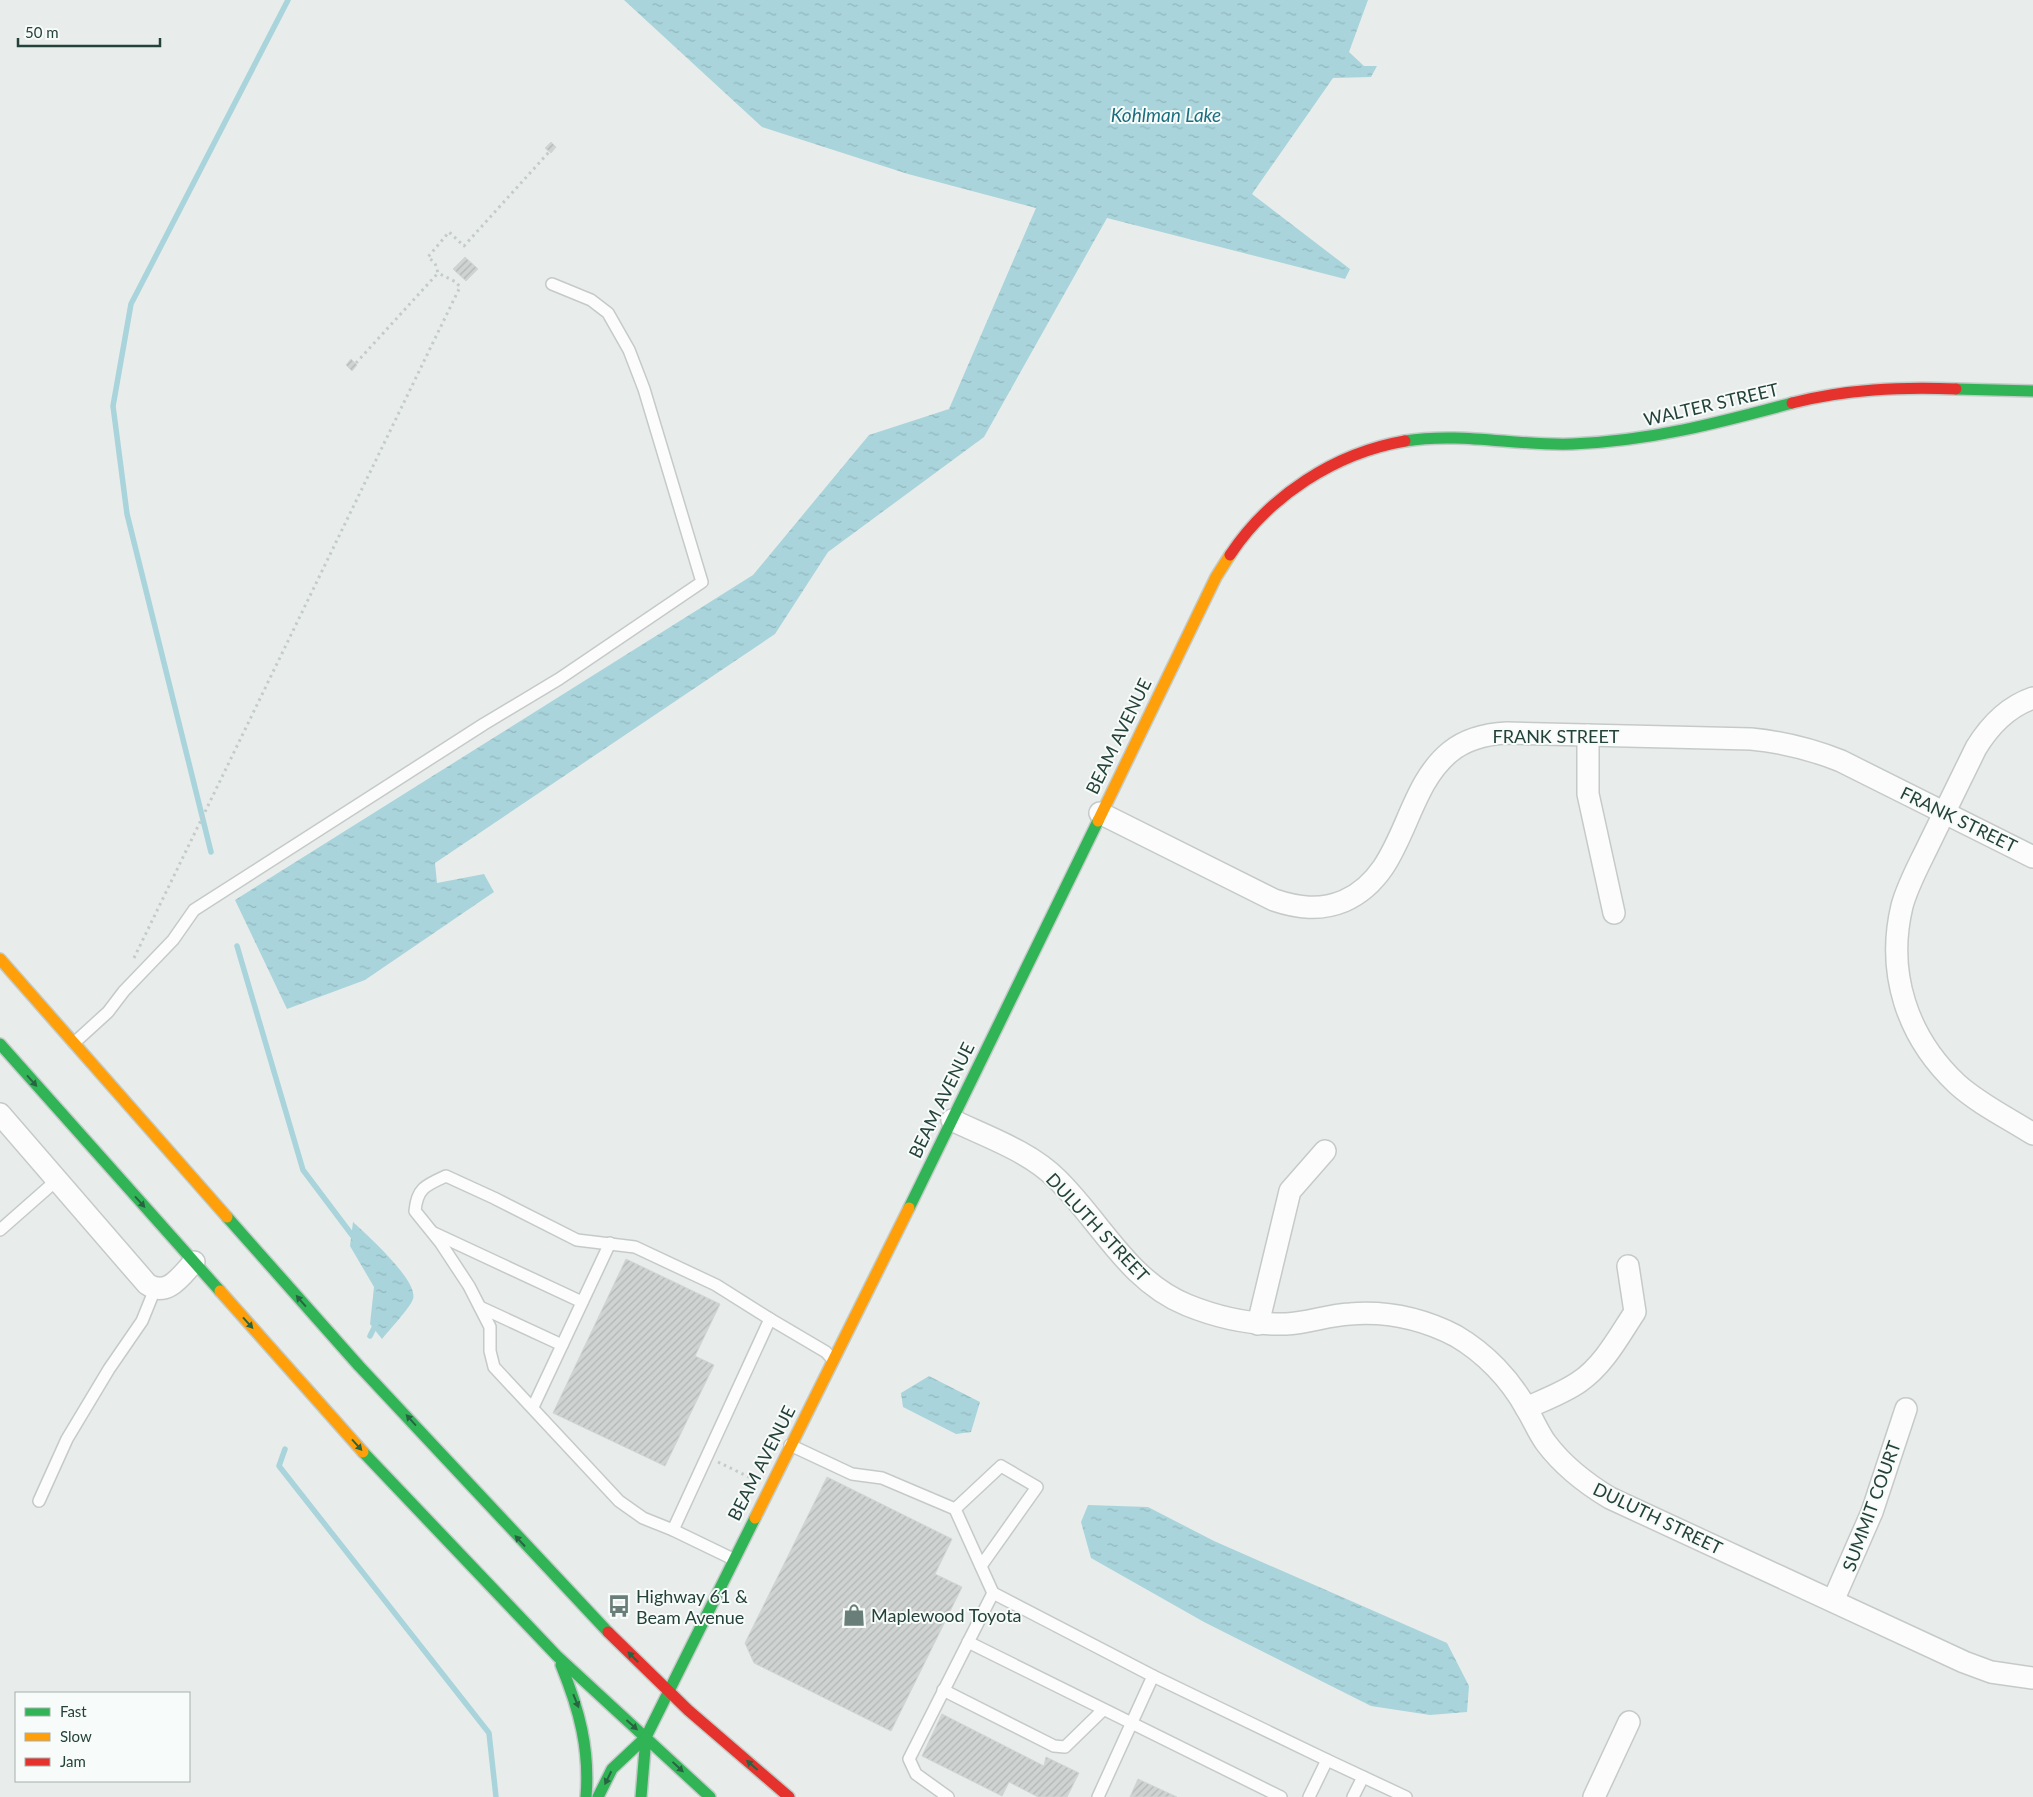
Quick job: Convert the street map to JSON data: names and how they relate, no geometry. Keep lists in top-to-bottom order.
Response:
{
  "streets": {
    "main road": ["WALTER STREET", "BEAM AVENUE"],
    "street": ["FRANK STREET", "DULUTH STREET", "SUMMIT COURT"]
  },
  "crossings": [
    ["WALTER STREET", "BEAM AVENUE"],
    ["BEAM AVENUE", "FRANK STREET"],
    ["BEAM AVENUE", "DULUTH STREET"],
    ["DULUTH STREET", "SUMMIT COURT"]
  ],
  "water": ["Kohlman Lake"],
  "places": {
    "bus stop": ["Highway 61 & Beam Avenue"],
    "shop": ["Maplewood Toyota"]
  },
  "legend": ["Fast", "Slow", "Jam"],
  "scale_bar": "50 m"
}
